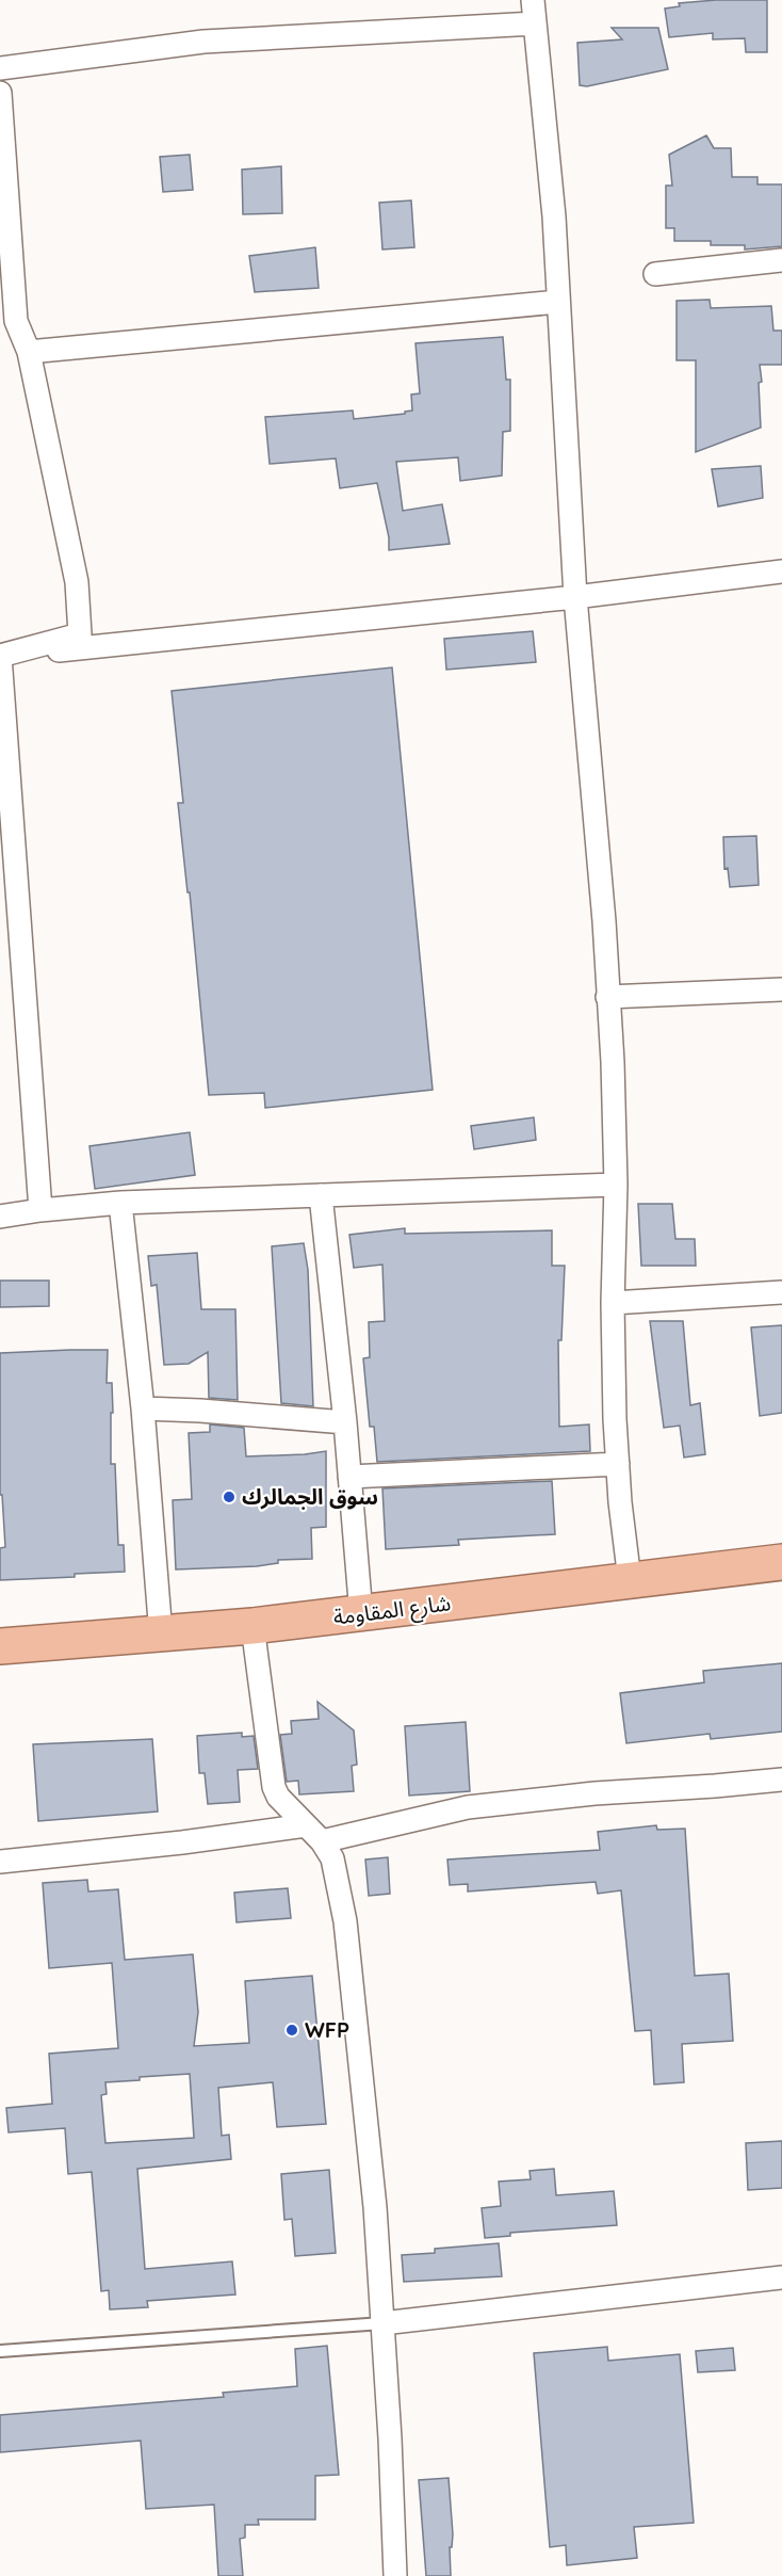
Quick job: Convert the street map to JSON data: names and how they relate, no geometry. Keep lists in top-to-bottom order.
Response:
{
  "streets": {
    "highway": ["شارع المقاومة"]
  },
  "places": ["سوق الجمالرك", "WFP"]
}
